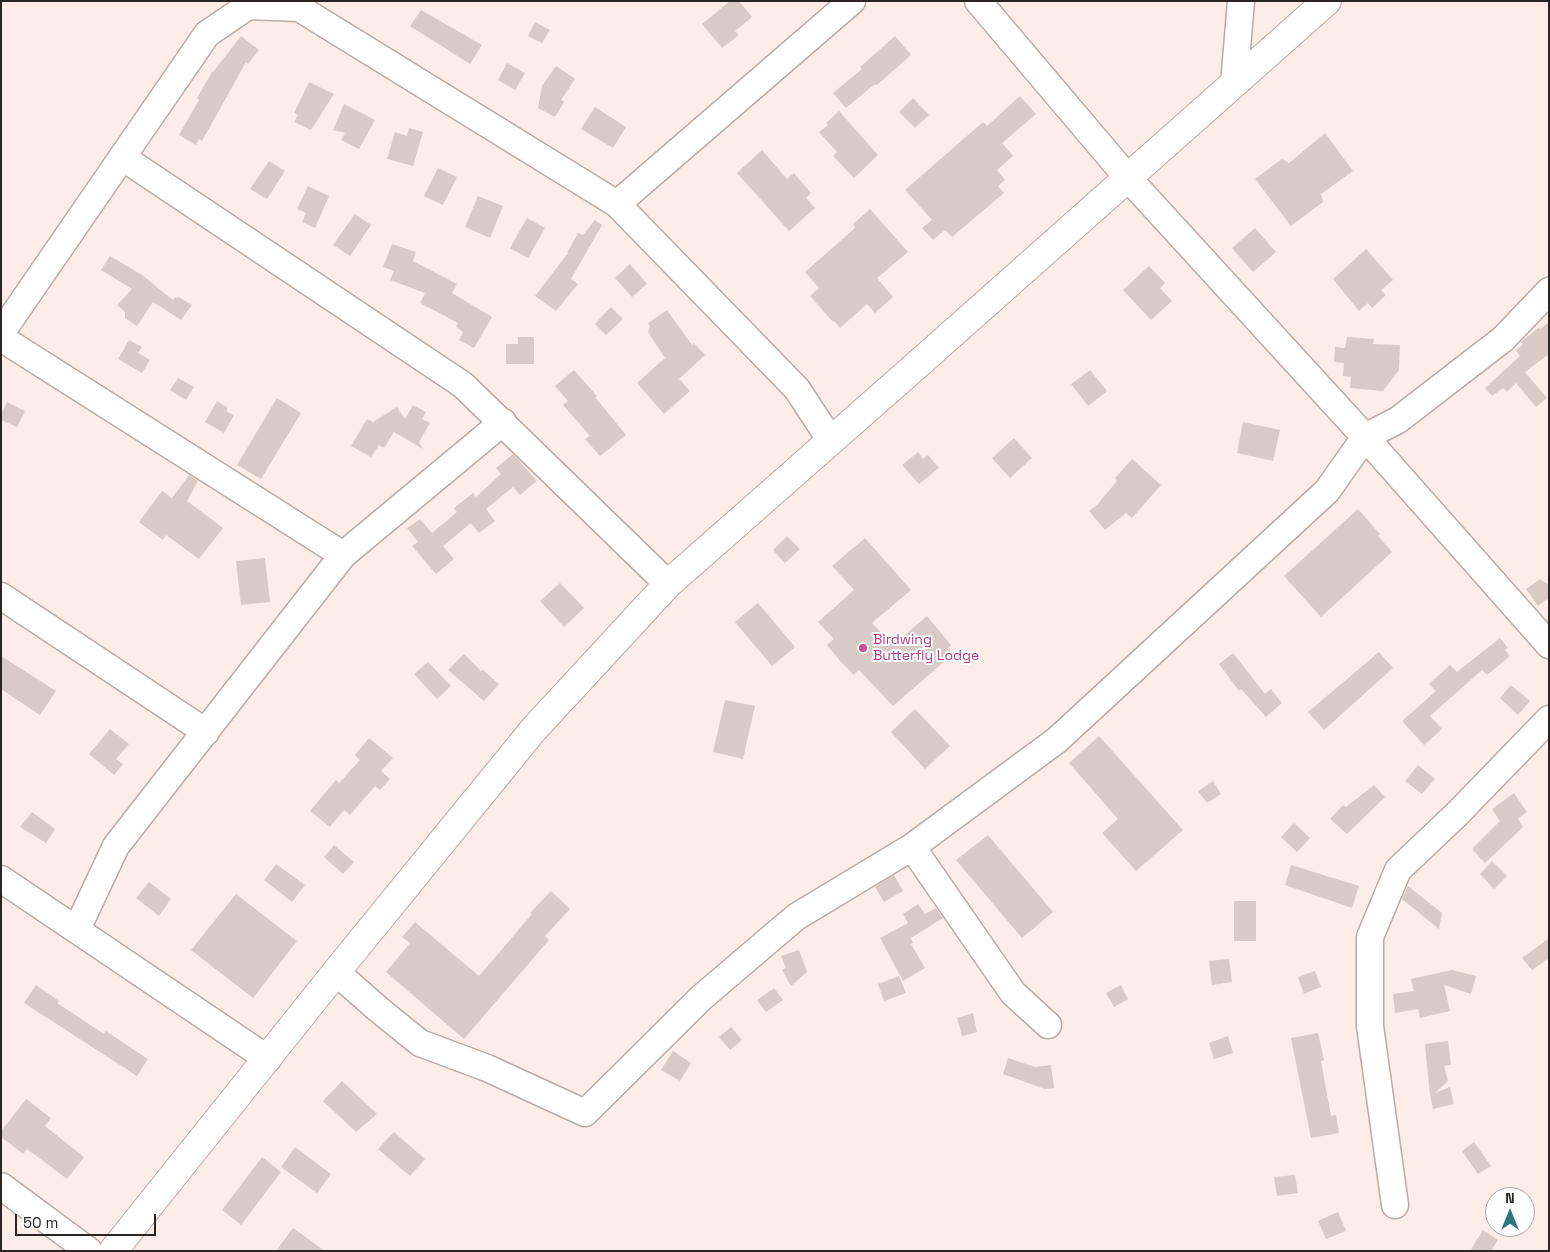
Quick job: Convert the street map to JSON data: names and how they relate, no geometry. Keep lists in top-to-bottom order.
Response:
{
  "places": ["Birdwing Butterfly Lodge"],
  "scale_bar": "50 m",
  "north": "top"
}
